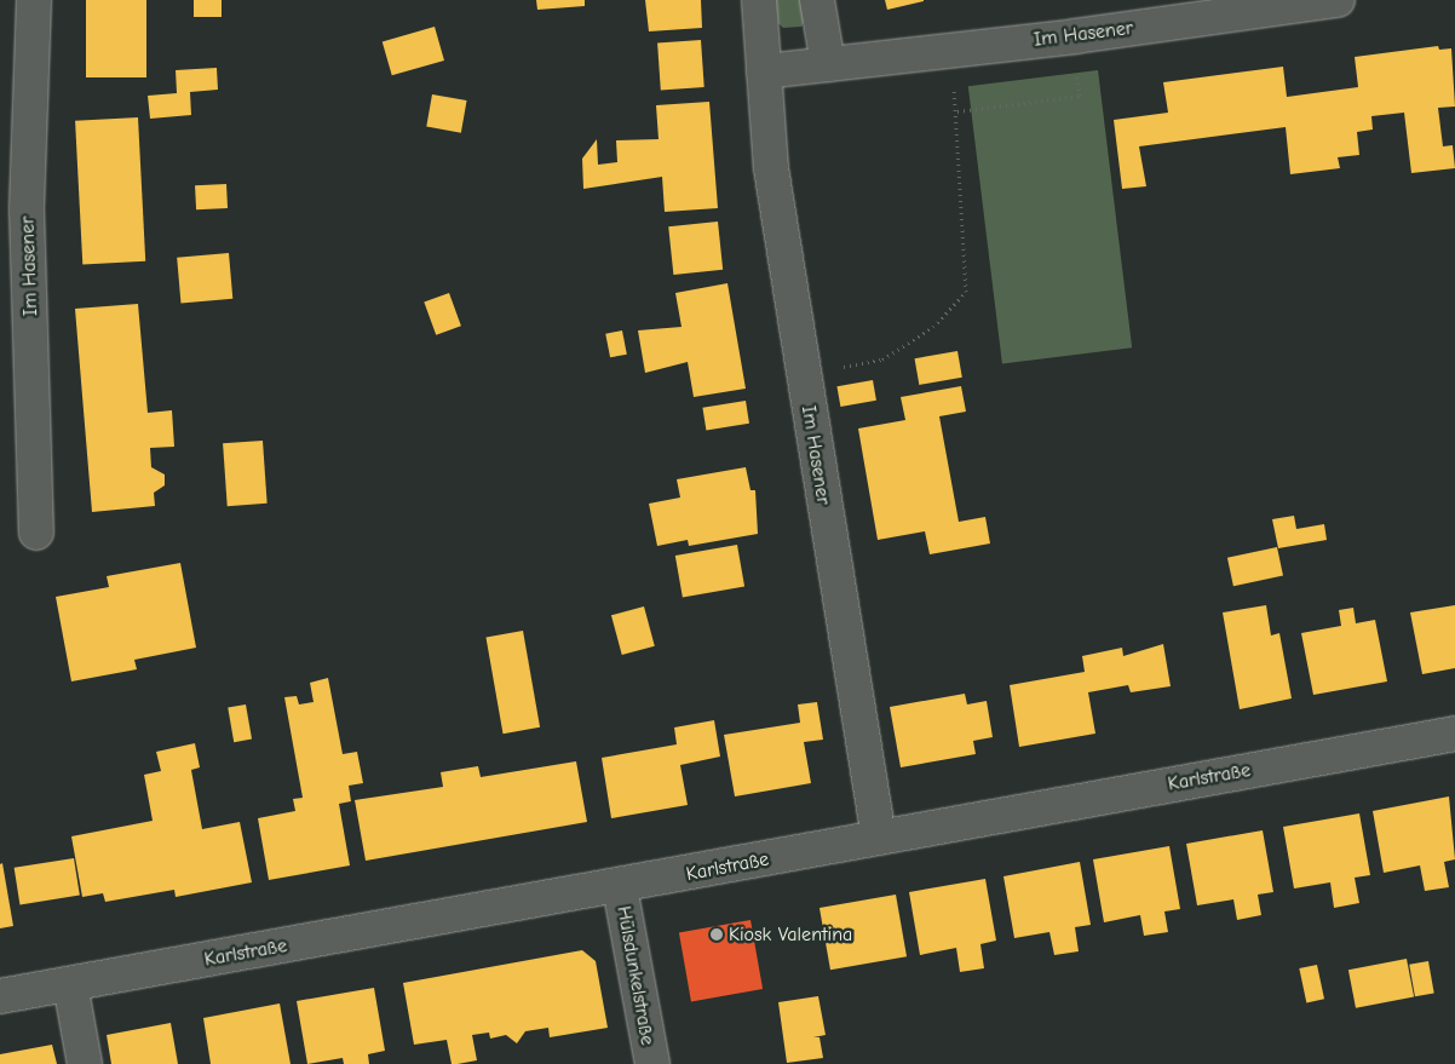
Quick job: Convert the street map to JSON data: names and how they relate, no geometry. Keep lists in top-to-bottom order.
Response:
{
  "streets": {
    "street": ["Im Hasener", "Karlstraße", "Hülsdunkelstraße"]
  },
  "crossings": [
    ["Im Hasener", "Karlstraße"],
    ["Karlstraße", "Hülsdunkelstraße"]
  ],
  "places": ["Kiosk Valentina"]
}
